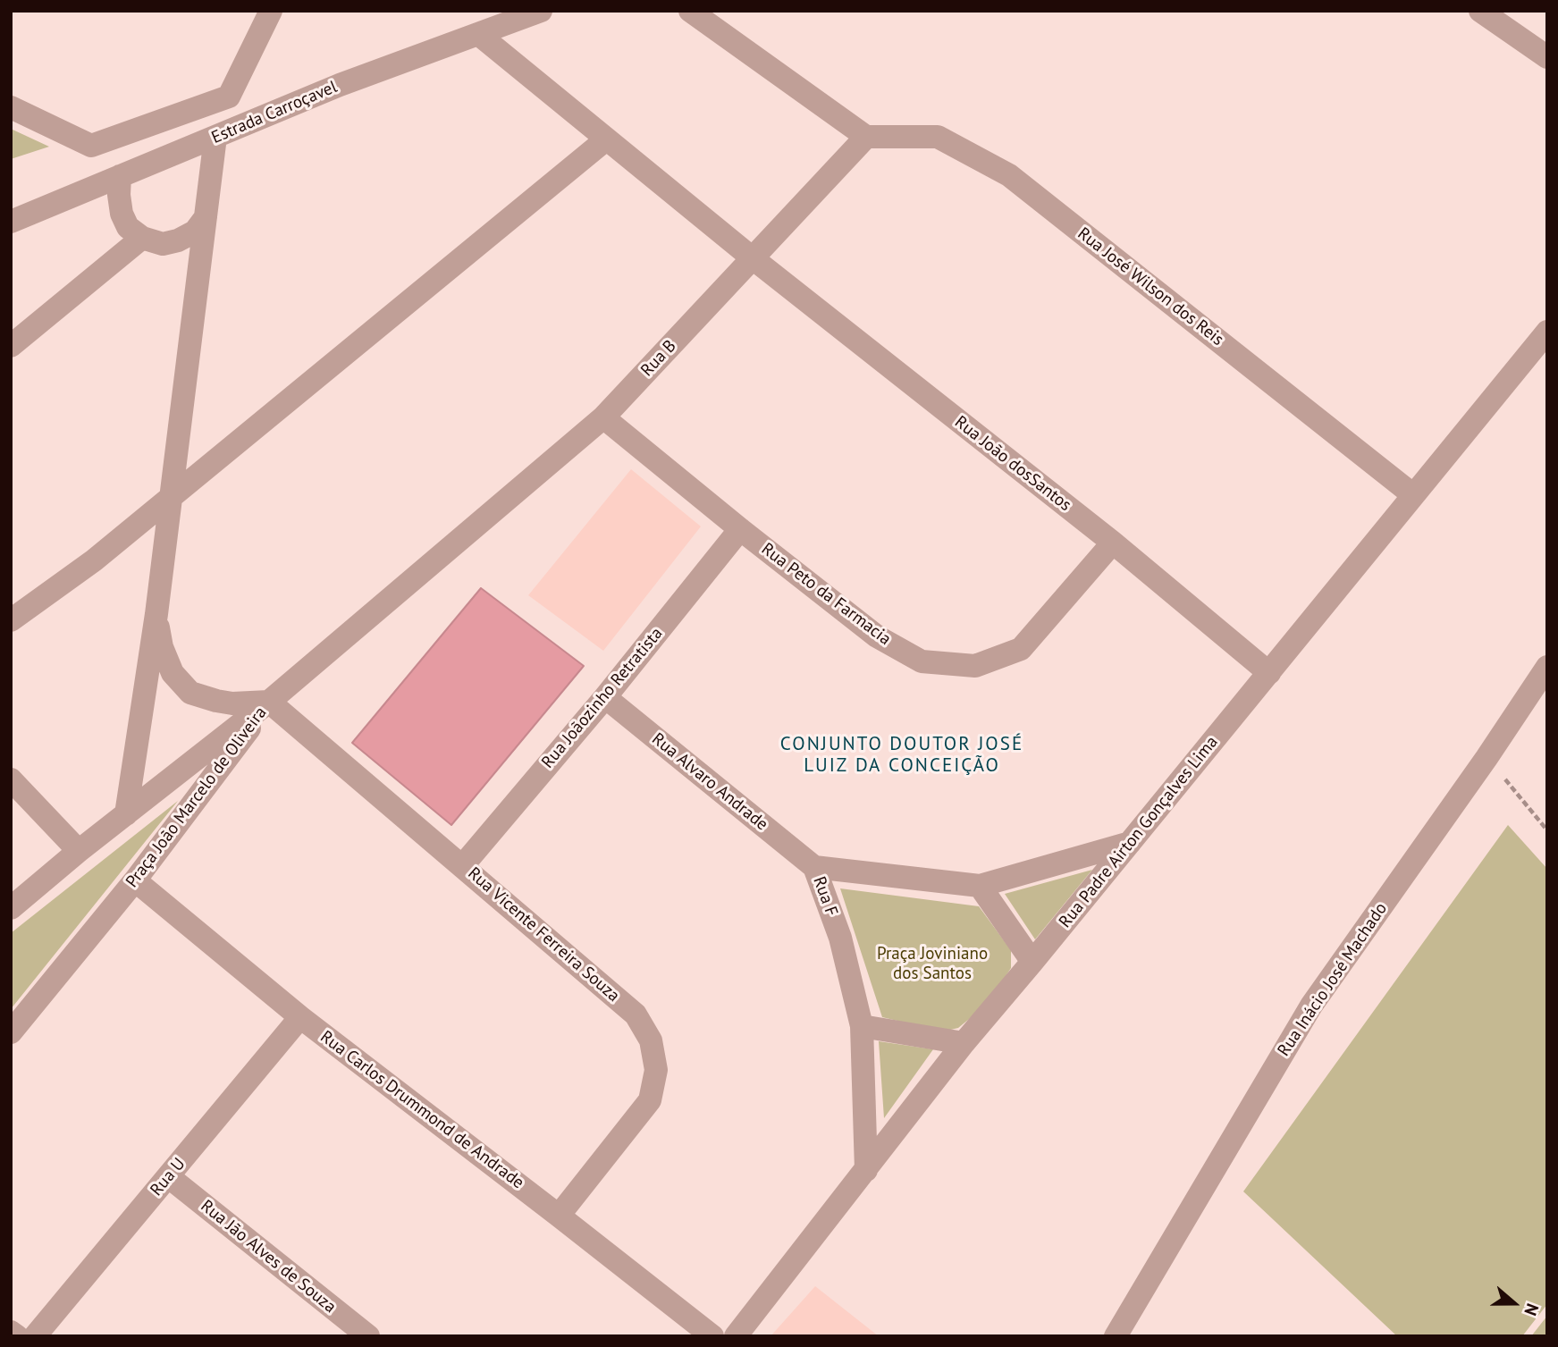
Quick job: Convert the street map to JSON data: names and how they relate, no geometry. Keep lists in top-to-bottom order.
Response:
{
  "streets": {
    "street": [
      "Estrada Carroçavel",
      "Rua José Wilson dos Reis",
      "Rua B",
      "Rua João dosSantos",
      "Rua Peto da Farmacia",
      "Rua Joãozinho Retratista",
      "Rua Alvaro Andrade",
      "Praça João Marcelo de Oliveira",
      "Rua Padre Airton Gonçalves Lima",
      "Rua F",
      "Rua Vicente Ferreira Souza",
      "Rua Inácio José Machado",
      "Rua Carlos Drummond de Andrade",
      "Rua U",
      "Rua Jão Alves de Souza"
    ]
  },
  "crossings": [
    ["Estrada Carroçavel", "Rua João dosSantos"],
    ["Rua José Wilson dos Reis", "Rua B"],
    ["Rua José Wilson dos Reis", "Rua Padre Airton Gonçalves Lima"],
    ["Rua B", "Rua João dosSantos"],
    ["Rua B", "Rua Peto da Farmacia"],
    ["Rua B", "Praça João Marcelo de Oliveira"],
    ["Rua B", "Rua Vicente Ferreira Souza"],
    ["Rua João dosSantos", "Rua Peto da Farmacia"],
    ["Rua João dosSantos", "Rua Padre Airton Gonçalves Lima"],
    ["Rua Peto da Farmacia", "Rua Joãozinho Retratista"],
    ["Rua Joãozinho Retratista", "Rua Alvaro Andrade"],
    ["Rua Joãozinho Retratista", "Rua Vicente Ferreira Souza"],
    ["Rua Alvaro Andrade", "Rua F"],
    ["Praça João Marcelo de Oliveira", "Rua Vicente Ferreira Souza"],
    ["Praça João Marcelo de Oliveira", "Rua Carlos Drummond de Andrade"],
    ["Rua Padre Airton Gonçalves Lima", "Rua F"],
    ["Rua Vicente Ferreira Souza", "Rua Carlos Drummond de Andrade"],
    ["Rua Carlos Drummond de Andrade", "Rua U"],
    ["Rua U", "Rua Jão Alves de Souza"]
  ],
  "districts": ["CONJUNTO DOUTOR JOSÉ LUIZ DA CONCEIÇÃO"],
  "parks": ["Praça Joviniano dos Santos"],
  "north": "right"
}
